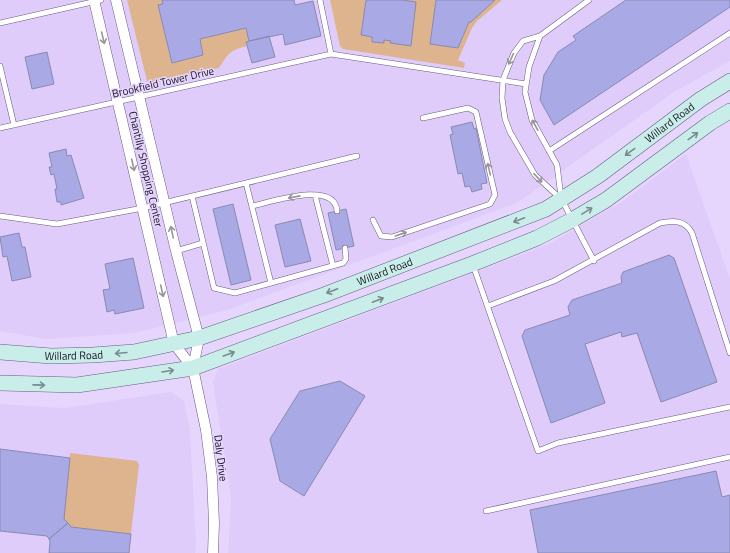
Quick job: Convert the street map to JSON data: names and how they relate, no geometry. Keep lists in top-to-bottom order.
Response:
{
  "streets": {
    "main road": ["Willard Road"],
    "street": ["Chantilly Shopping Center", "Daly Drive"],
    "lane": ["Brookfield Tower Drive"]
  },
  "crossings": [
    ["Brookfield Tower Drive", "Chantilly Shopping Center"],
    ["Willard Road", "Chantilly Shopping Center"],
    ["Willard Road", "Daly Drive"],
    ["Chantilly Shopping Center", "Daly Drive"]
  ]
}
